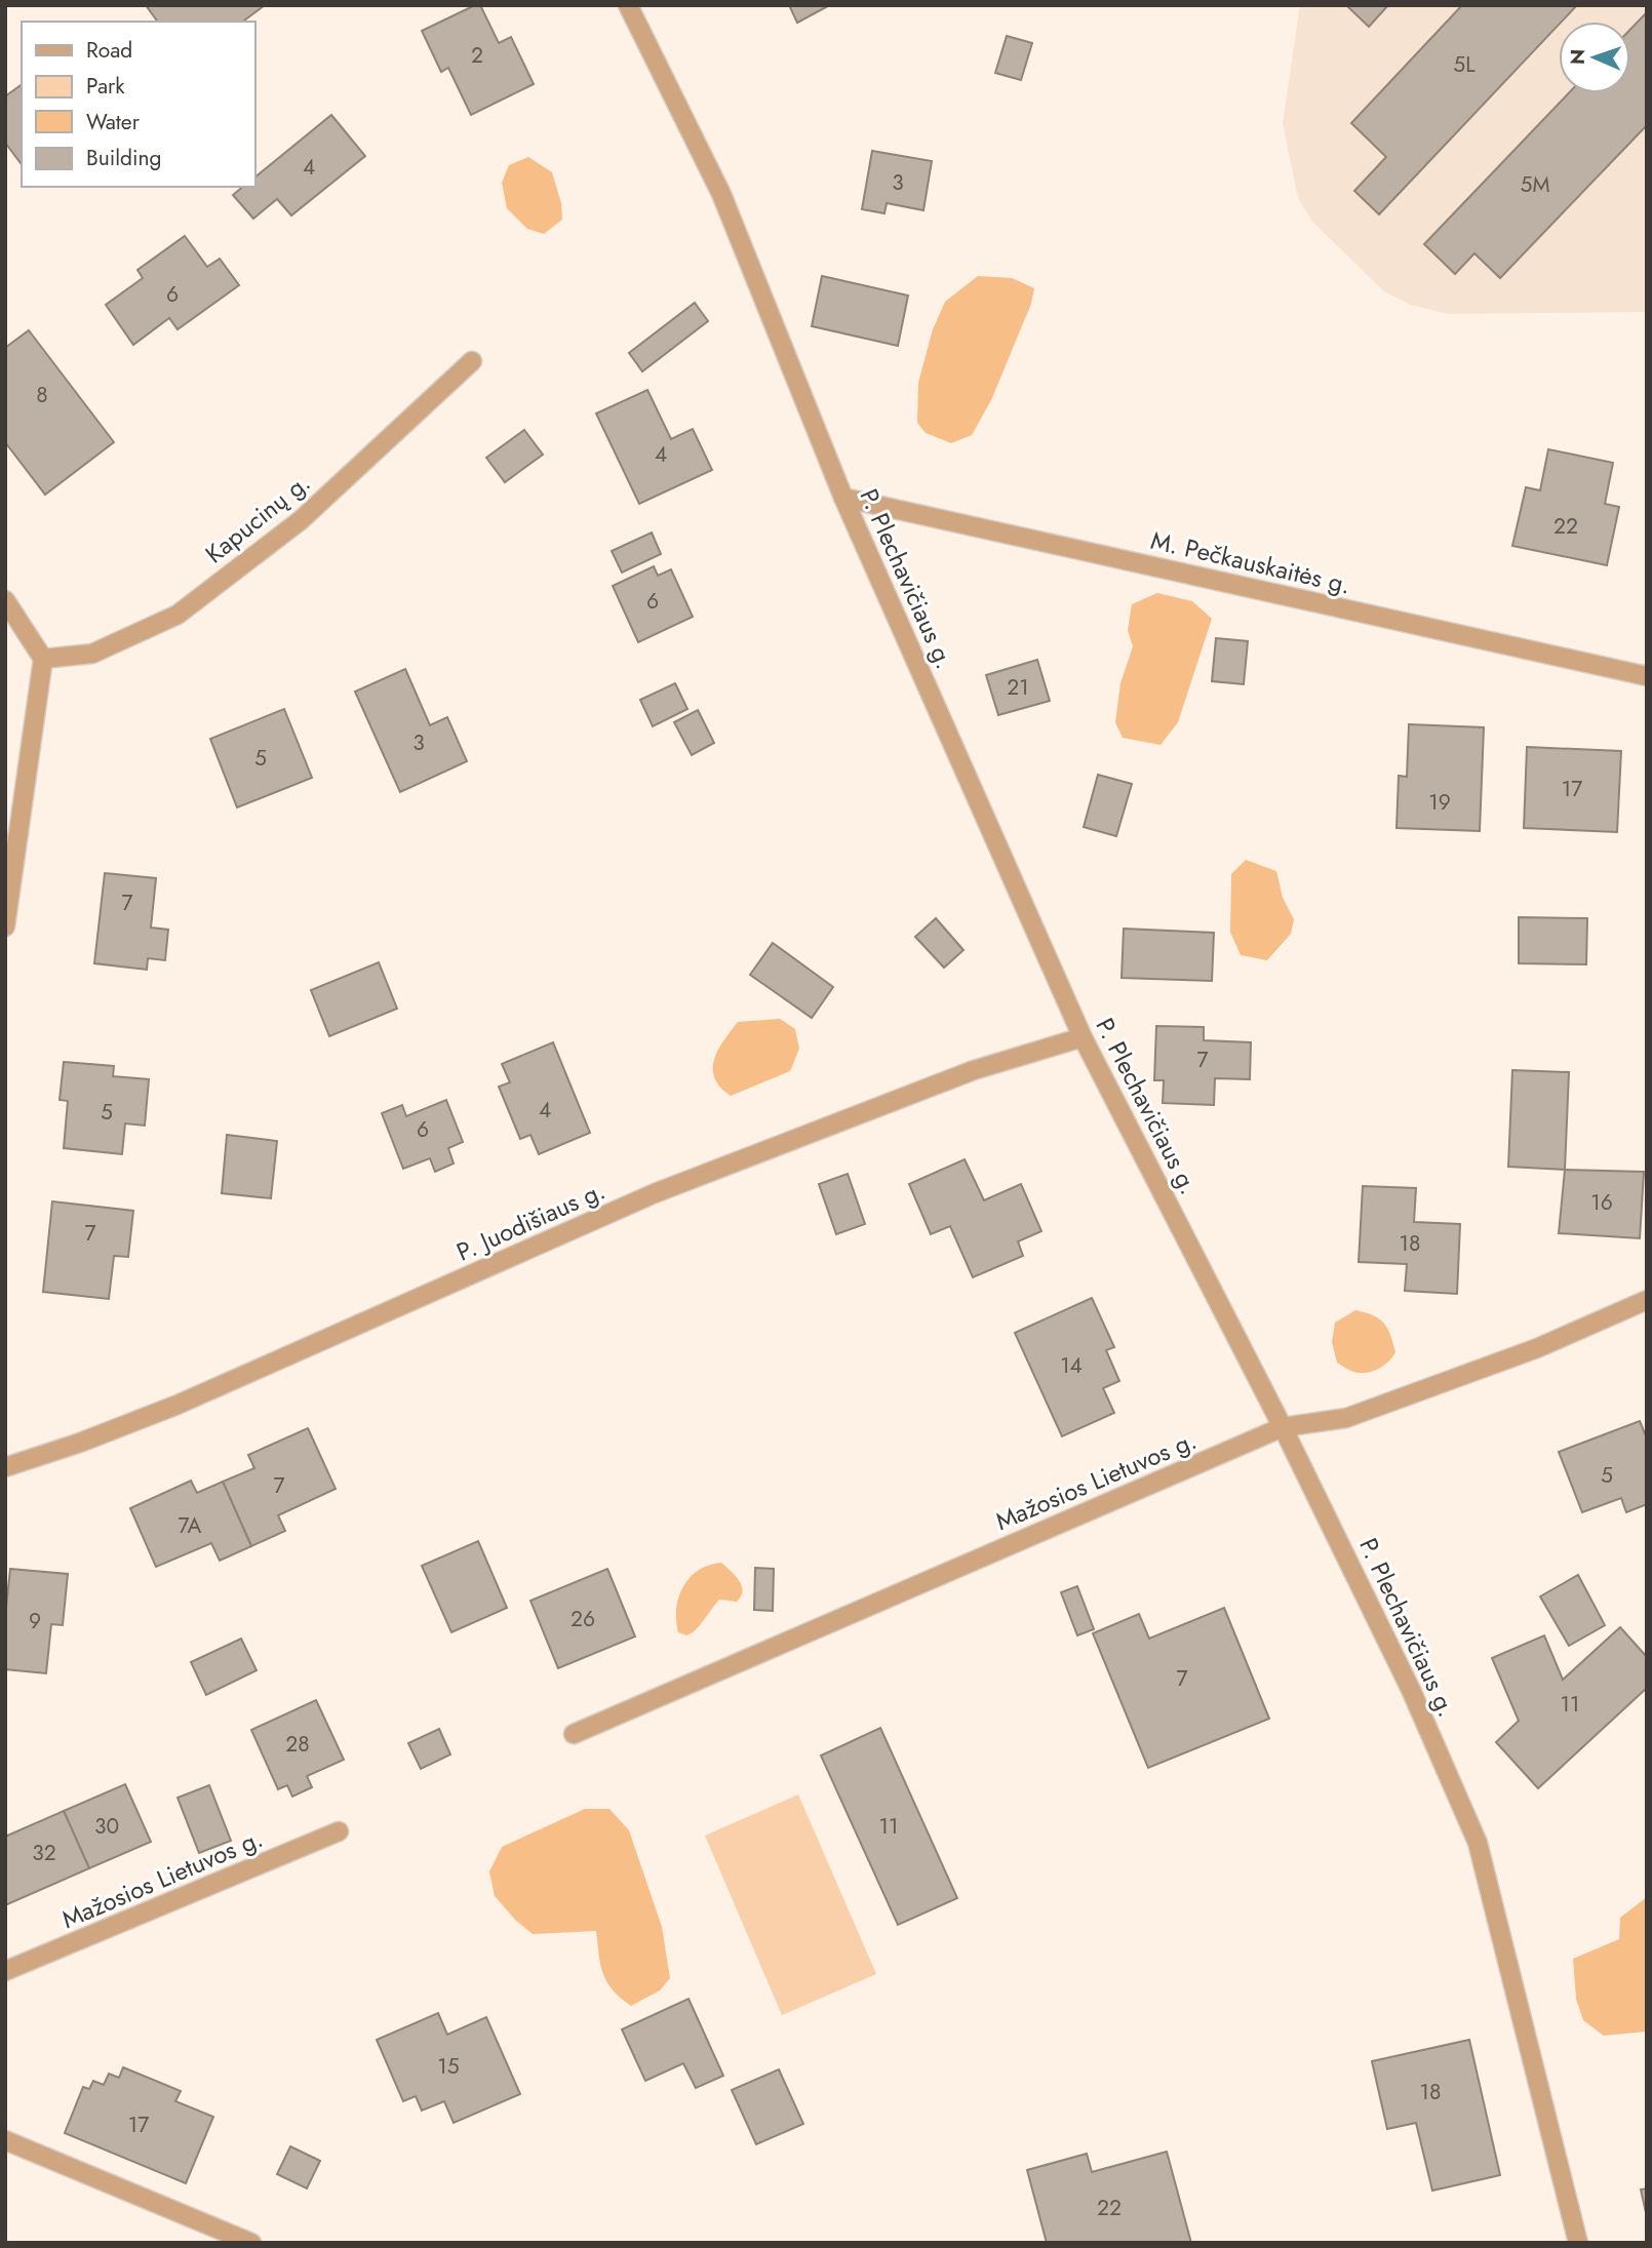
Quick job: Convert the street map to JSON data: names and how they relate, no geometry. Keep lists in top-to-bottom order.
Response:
{
  "streets": {
    "street": [
      "Kapucinų g.",
      "M. Pečkauskaitės g.",
      "P. Plechavičiaus g.",
      "P. Juodišiaus g.",
      "Mažosios Lietuvos g."
    ]
  },
  "crossings": [
    ["M. Pečkauskaitės g.", "P. Plechavičiaus g."],
    ["P. Plechavičiaus g.", "P. Juodišiaus g."],
    ["P. Plechavičiaus g.", "Mažosios Lietuvos g."]
  ],
  "house_numbers": [
    "2",
    "5L",
    "4",
    "3",
    "5M",
    "6",
    "8",
    "4",
    "22",
    "6",
    "21",
    "3",
    "5",
    "17",
    "19",
    "7",
    "7",
    "4",
    "5",
    "6",
    "16",
    "7",
    "18",
    "14",
    "5",
    "7",
    "7A",
    "26",
    "9",
    "7",
    "11",
    "28",
    "30",
    "11",
    "32",
    "15",
    "18",
    "17",
    "22"
  ],
  "legend": [
    "Road",
    "Park",
    "Water",
    "Building"
  ],
  "north": "left"
}
